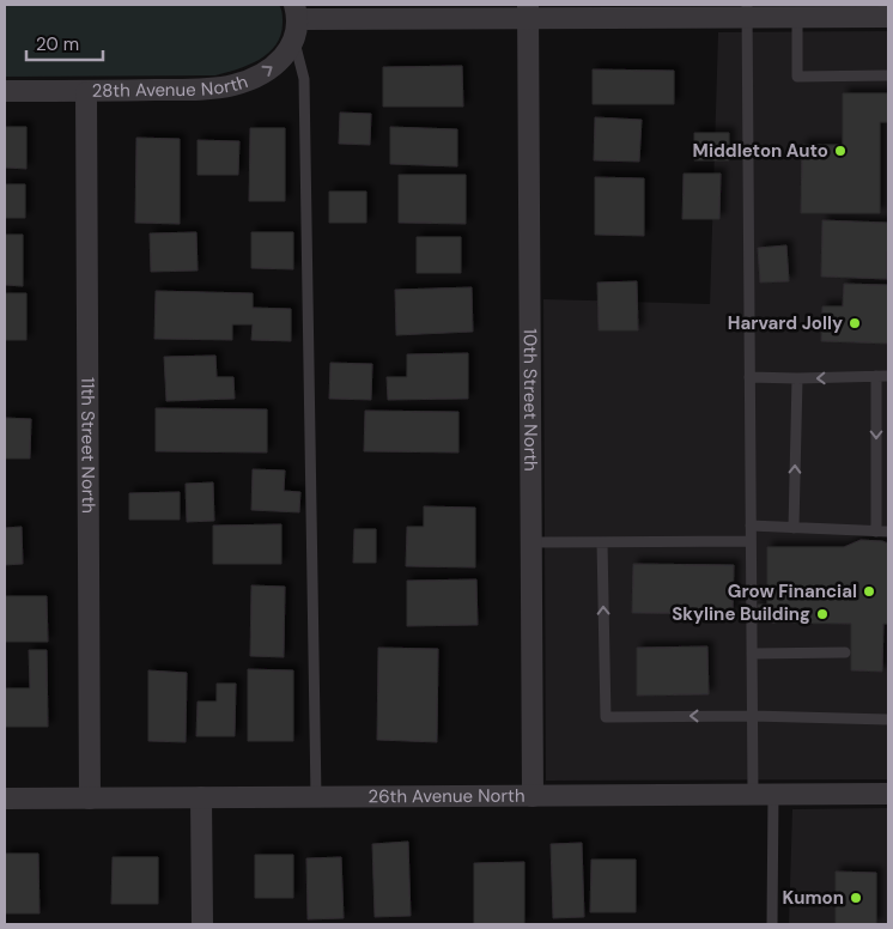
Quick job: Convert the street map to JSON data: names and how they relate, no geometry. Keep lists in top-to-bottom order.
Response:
{
  "streets": {
    "street": [
      "28th Avenue North",
      "10th Street North",
      "11th Street North",
      "26th Avenue North"
    ]
  },
  "crossings": [
    ["28th Avenue North", "10th Street North"],
    ["28th Avenue North", "11th Street North"],
    ["10th Street North", "26th Avenue North"],
    ["11th Street North", "26th Avenue North"]
  ],
  "places": [
    "Middleton Auto",
    "Harvard Jolly",
    "Grow Financial",
    "Skyline Building",
    "Kumon"
  ],
  "scale_bar": "20 m"
}
